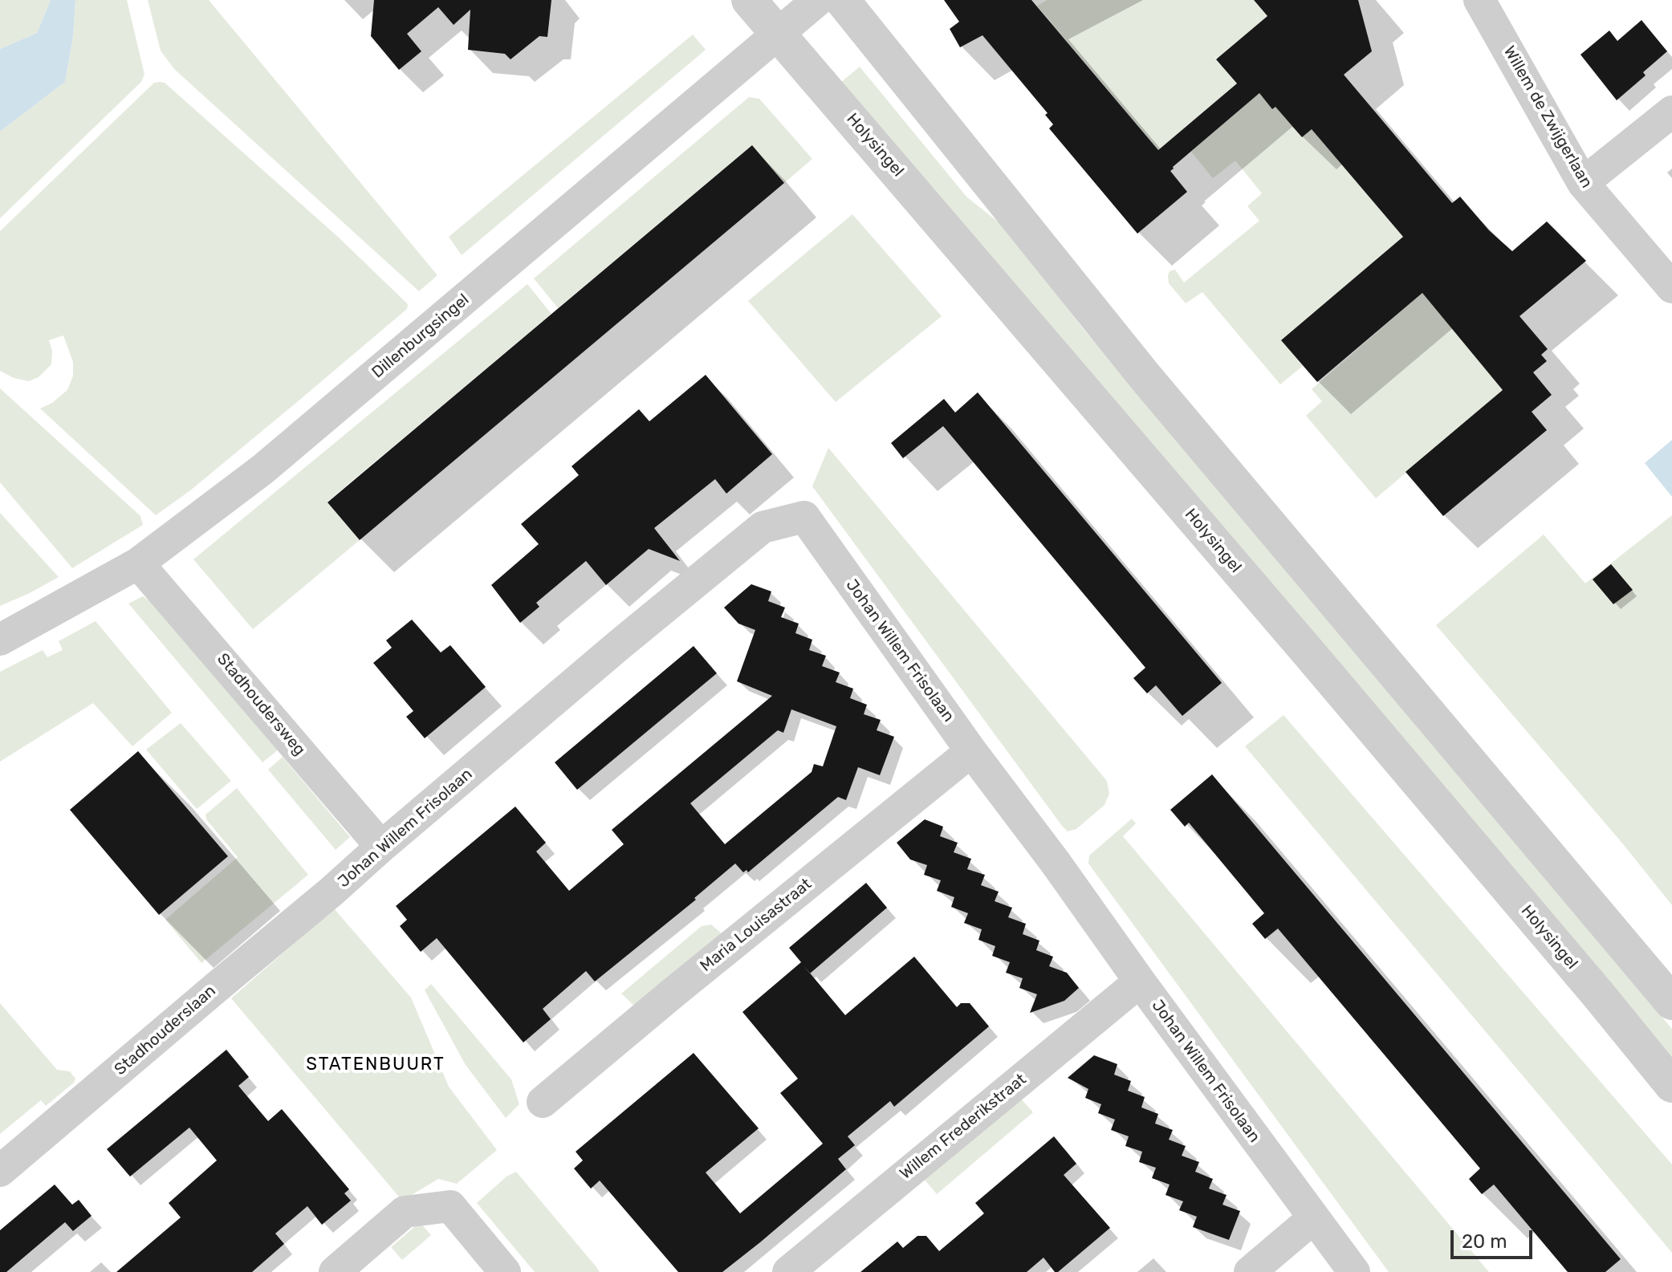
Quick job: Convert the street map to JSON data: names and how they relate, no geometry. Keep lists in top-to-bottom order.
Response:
{
  "streets": {
    "street": [
      "Willem de Zwijgerlaan",
      "Holysingel",
      "Dillenburgsingel",
      "Johan Willem Frisolaan",
      "Stadhoudersweg",
      "Maria Louisastraat",
      "Stadhouderslaan",
      "Willem Frederikstraat"
    ]
  },
  "crossings": [
    ["Holysingel", "Dillenburgsingel"],
    ["Dillenburgsingel", "Stadhoudersweg"],
    ["Johan Willem Frisolaan", "Stadhoudersweg"],
    ["Johan Willem Frisolaan", "Maria Louisastraat"],
    ["Johan Willem Frisolaan", "Stadhouderslaan"],
    ["Johan Willem Frisolaan", "Willem Frederikstraat"]
  ],
  "districts": ["STATENBUURT"],
  "scale_bar": "20 m"
}
